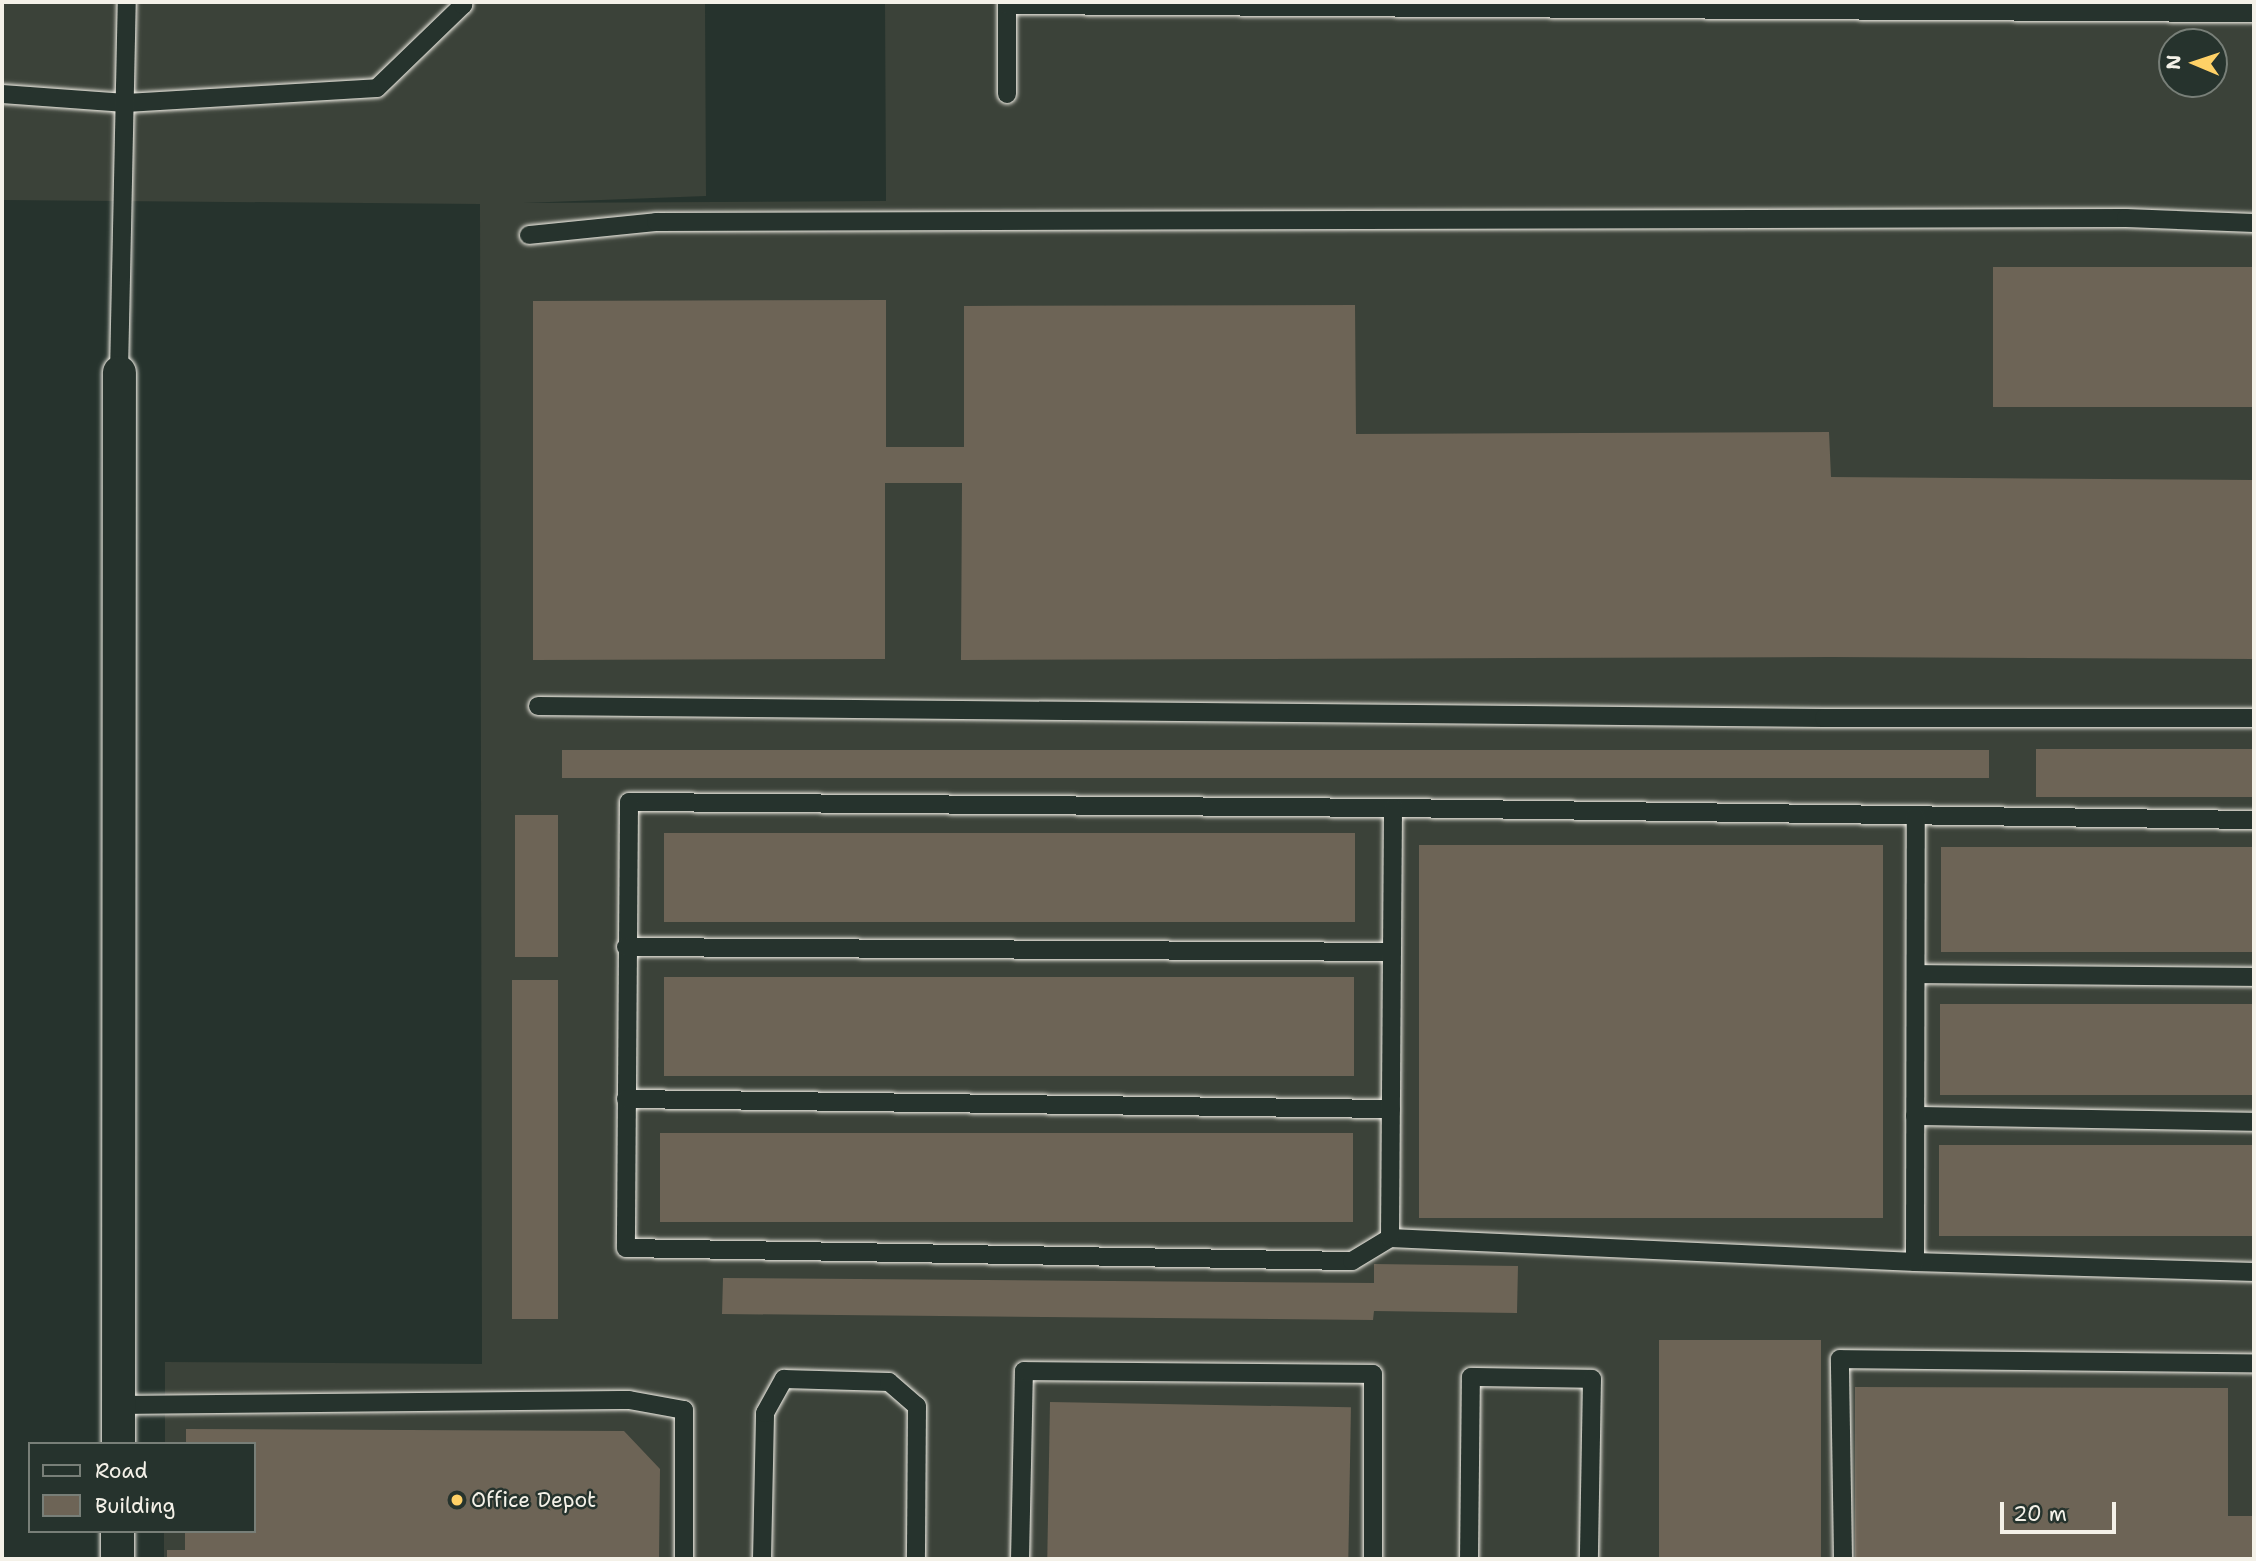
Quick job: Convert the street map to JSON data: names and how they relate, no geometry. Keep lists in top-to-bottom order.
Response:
{
  "places": ["Office Depot"],
  "legend": ["Road", "Building"],
  "scale_bar": "20 m",
  "north": "left"
}
